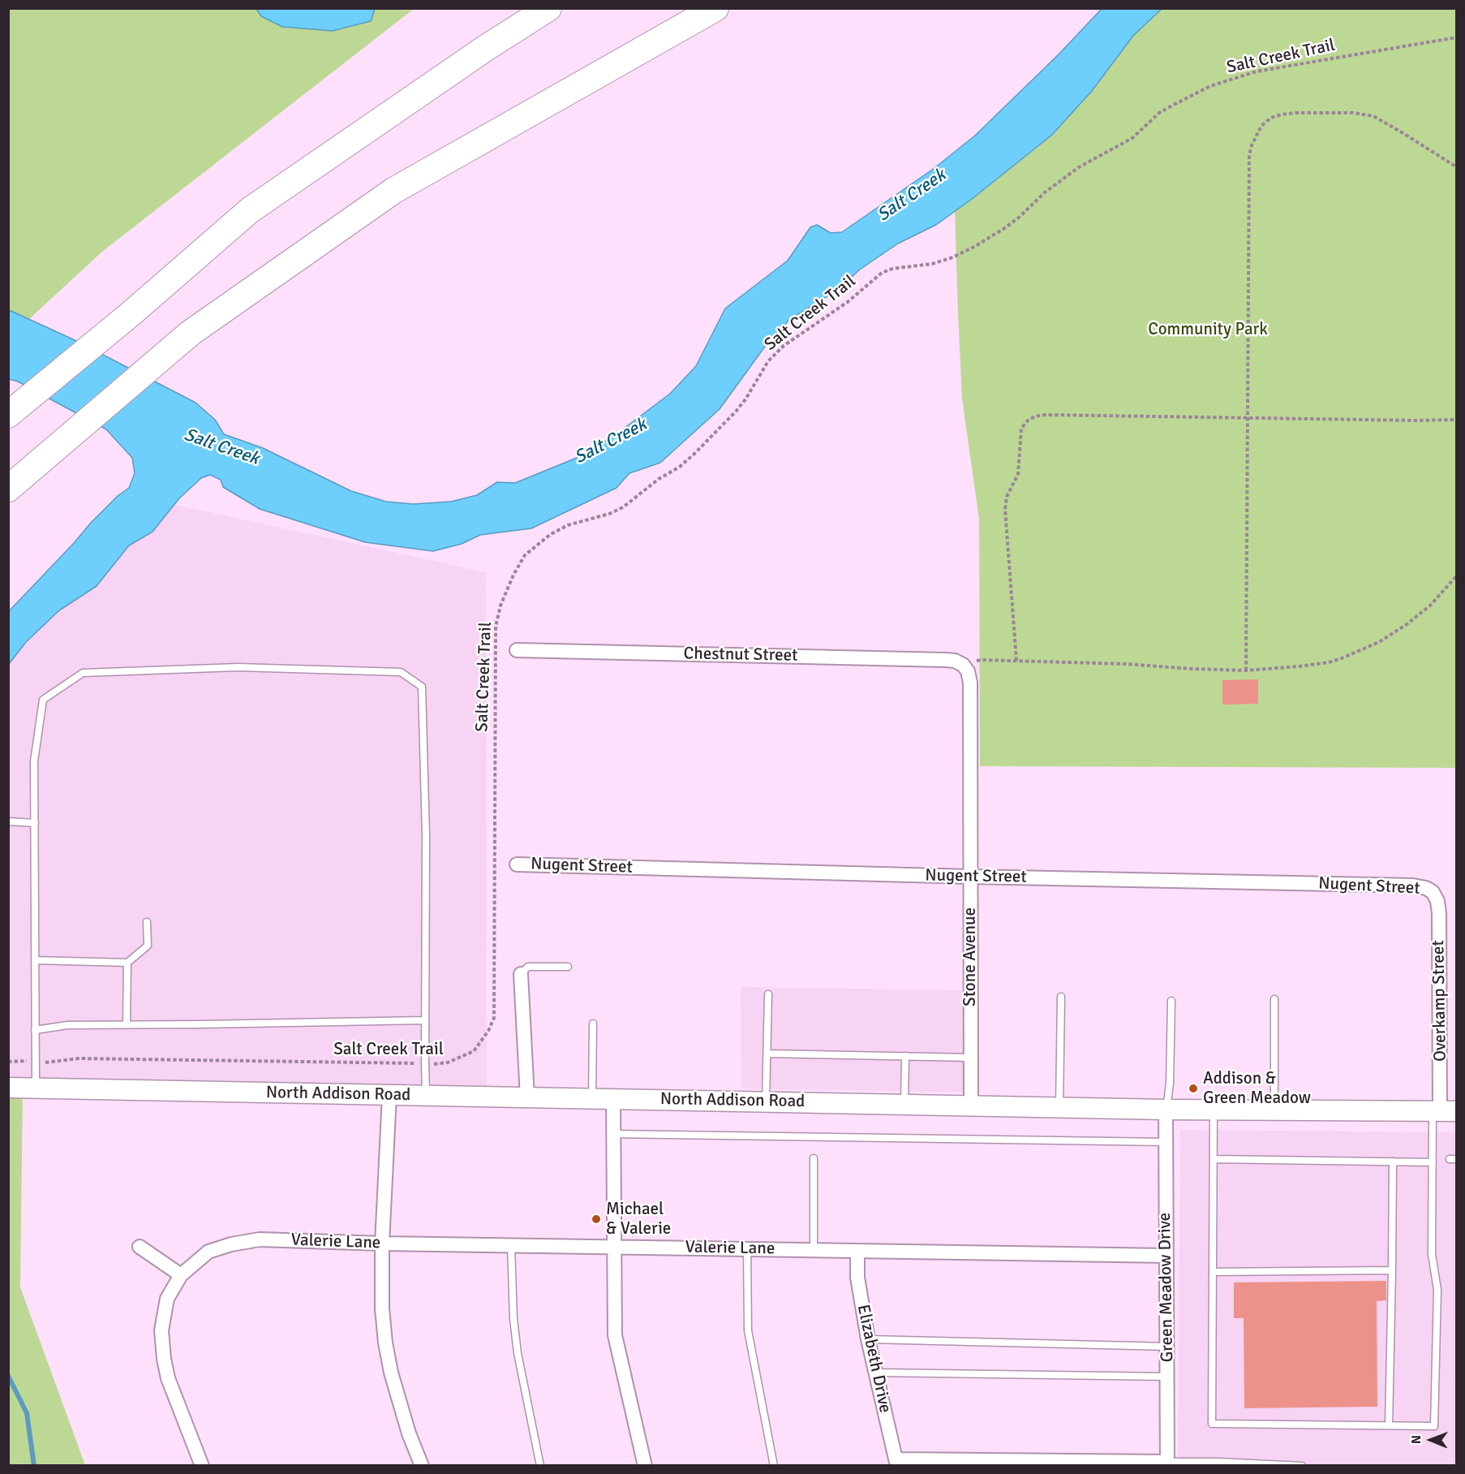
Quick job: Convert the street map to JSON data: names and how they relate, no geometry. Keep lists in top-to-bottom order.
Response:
{
  "streets": {
    "street": [
      "Chestnut Street",
      "Nugent Street",
      "Stone Avenue",
      "Overkamp Street",
      "North Addison Road",
      "Valerie Lane",
      "Green Meadow Drive",
      "Elizabeth Drive"
    ],
    "path": ["Salt Creek Trail"]
  },
  "crossings": [
    ["Chestnut Street", "Stone Avenue"],
    ["Nugent Street", "Stone Avenue"],
    ["Nugent Street", "Overkamp Street"],
    ["Stone Avenue", "North Addison Road"],
    ["Overkamp Street", "North Addison Road"],
    ["North Addison Road", "Green Meadow Drive"],
    ["Valerie Lane", "Green Meadow Drive"],
    ["Valerie Lane", "Elizabeth Drive"]
  ],
  "water": ["Salt Creek"],
  "parks": ["Community Park"],
  "places": ["Addison & Green Meadow", "Michael & Valerie"],
  "north": "left"
}
